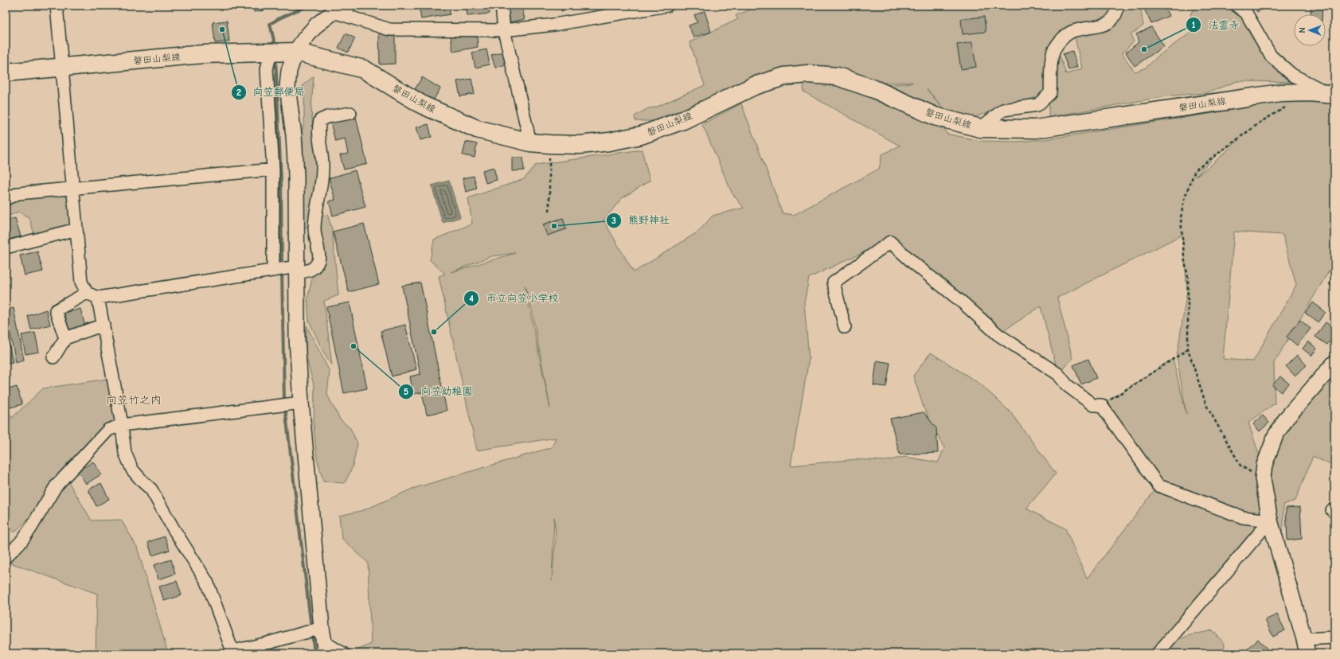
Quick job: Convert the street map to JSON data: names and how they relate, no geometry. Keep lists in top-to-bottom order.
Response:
{
  "streets": {
    "main road": ["磐田山梨線"]
  },
  "districts": ["向笠竹之内"],
  "places": [
    "向笠郵便局",
    "法霊寺",
    "熊野神社",
    "市立向笠小学校",
    "向笠幼稚園"
  ],
  "north": "left"
}
